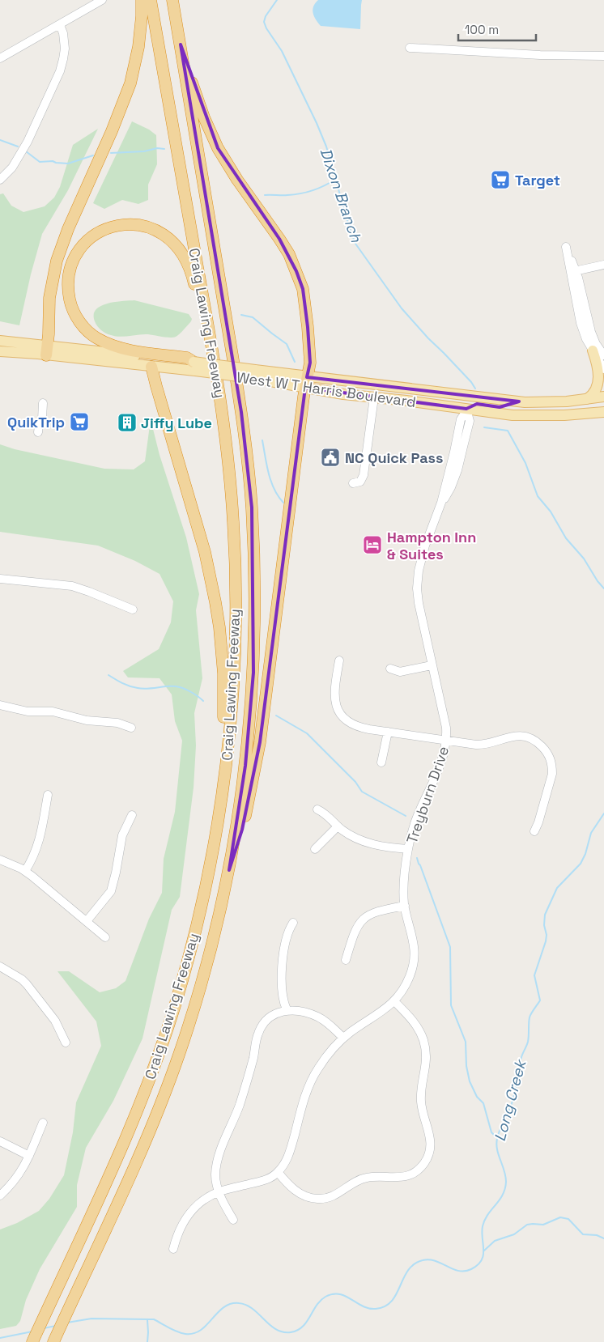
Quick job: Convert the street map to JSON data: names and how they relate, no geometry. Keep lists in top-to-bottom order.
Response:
{
  "streets": {
    "highway": ["Craig Lawing Freeway"],
    "main road": ["West W T Harris Boulevard"],
    "street": ["Treyburn Drive"]
  },
  "crossings": [
    ["West W T Harris Boulevard", "Treyburn Drive"]
  ],
  "water": ["Dixon Branch", "Long Creek"],
  "places": {
    "supermarket": ["Target", "QuikTrip"],
    "building": ["Jiffy Lube"],
    "public building": ["NC Quick Pass"],
    "hotel": ["Hampton Inn & Suites"]
  },
  "scale_bar": "100 m"
}
